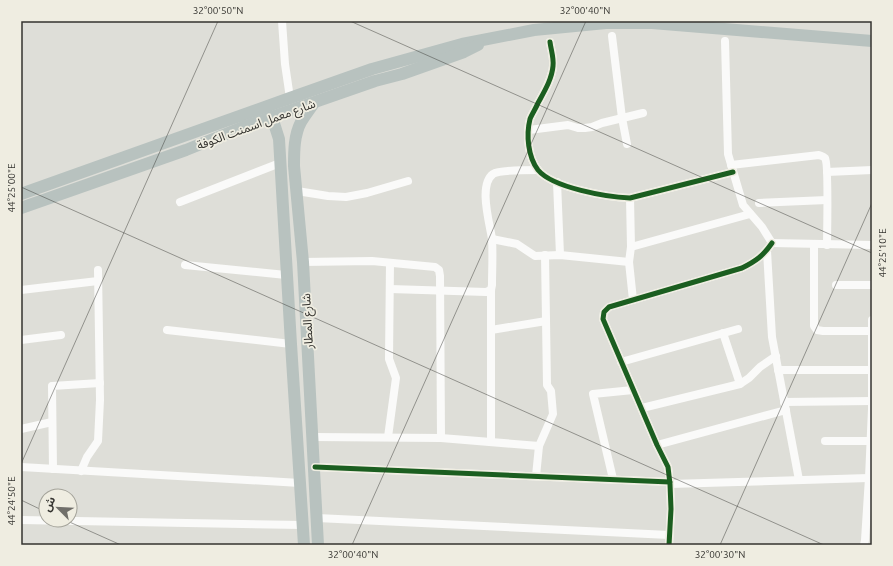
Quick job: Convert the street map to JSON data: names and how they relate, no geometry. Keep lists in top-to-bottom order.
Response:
{
  "streets": {
    "main road": ["شارع معمل اسمنت الكوفة", "شارع المطار"]
  },
  "crossings": [
    ["شارع معمل اسمنت الكوفة", "شارع المطار"]
  ],
  "north": "top left",
  "coordinates": [
    "32°00'50\"N",
    "32°00'40\"N",
    "44°25'00\"E",
    "44°25'10\"E",
    "44°24'50\"E",
    "32°00'30\"N"
  ]
}
